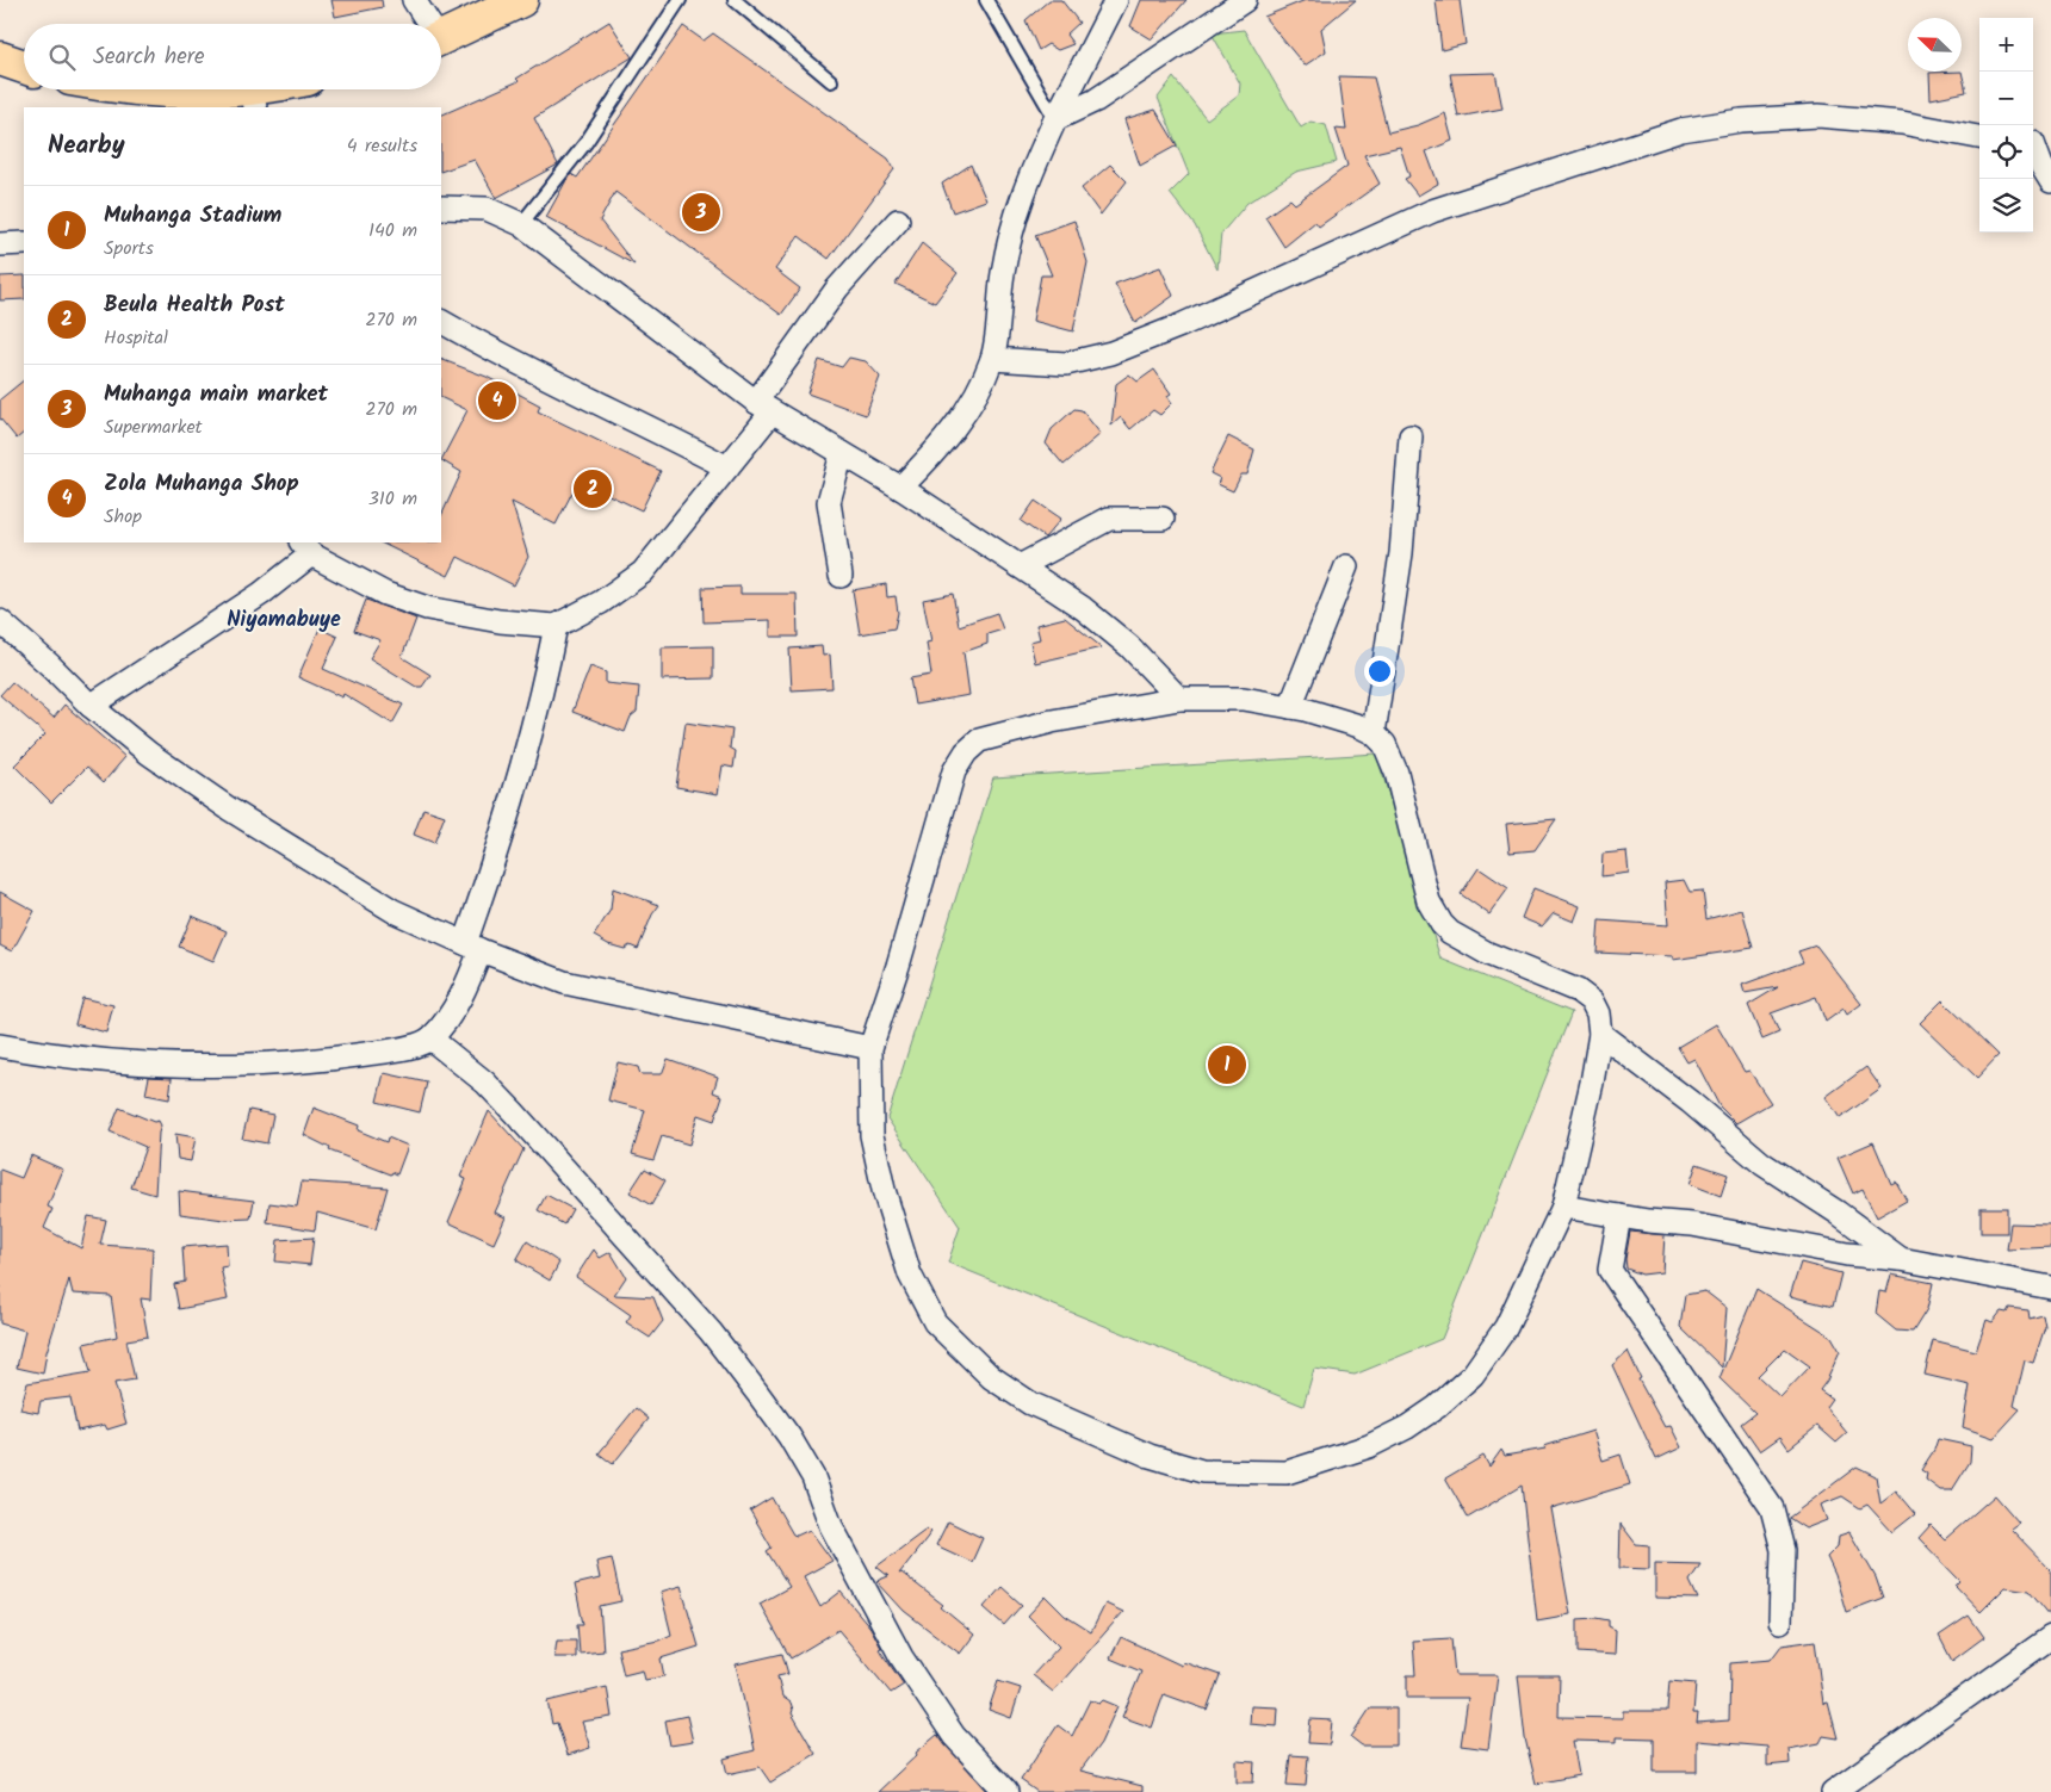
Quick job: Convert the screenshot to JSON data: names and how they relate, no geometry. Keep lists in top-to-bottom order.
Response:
{
  "districts": ["Niyamabuye"],
  "north": "top left",
  "page": {
    "map_buttons": ["+", "−"],
    "search": "Search here",
    "heading": ["Nearby", "4 results"],
    "list": [
      {
        "mark": "1",
        "name": "Muhanga Stadium",
        "note": "Sports",
        "value": "140 m"
      },
      {
        "mark": "2",
        "name": "Beula Health Post",
        "note": "Hospital",
        "value": "270 m"
      },
      {
        "mark": "3",
        "name": "Muhanga main market",
        "note": "Supermarket",
        "value": "270 m"
      },
      {
        "mark": "4",
        "name": "Zola Muhanga Shop",
        "note": "Shop",
        "value": "310 m"
      }
    ],
    "pins": [
      "3",
      "4",
      "2",
      "1"
    ]
  }
}
